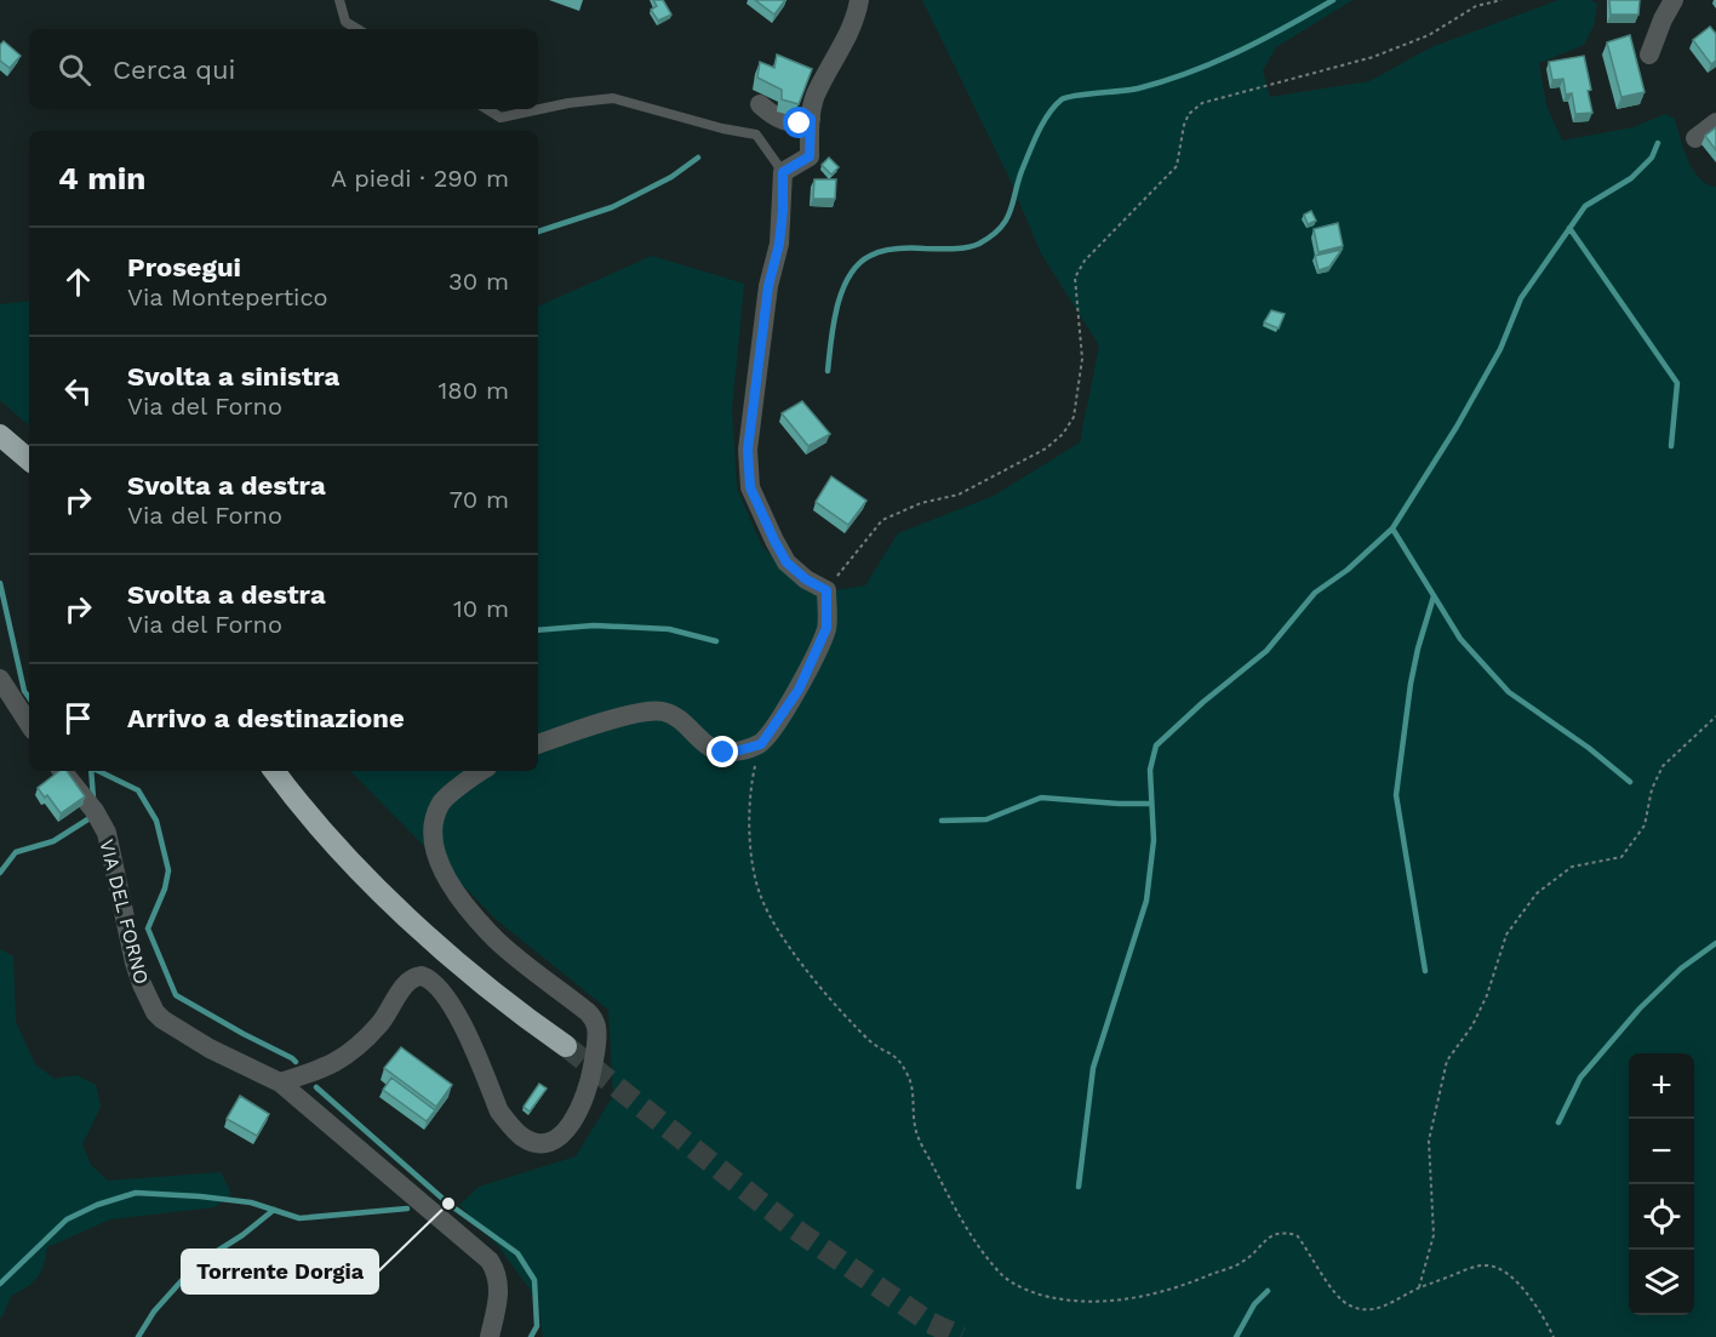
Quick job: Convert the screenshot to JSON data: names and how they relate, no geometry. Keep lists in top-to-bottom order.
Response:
{
  "streets": {
    "street": ["VIA DEL FORNO"]
  },
  "places": ["Torrente Dorgia"],
  "page": {
    "search": "Cerca qui",
    "heading": ["4 min", "A piedi · 290 m"],
    "list": [
      ["Prosegui", "Via Montepertico", "30 m"],
      ["Svolta a sinistra", "Via del Forno", "180 m"],
      ["Svolta a destra", "Via del Forno", "70 m"],
      ["Svolta a destra", "Via del Forno", "10 m"],
      "Arrivo a destinazione"
    ],
    "map_buttons": ["+", "−"]
  }
}
